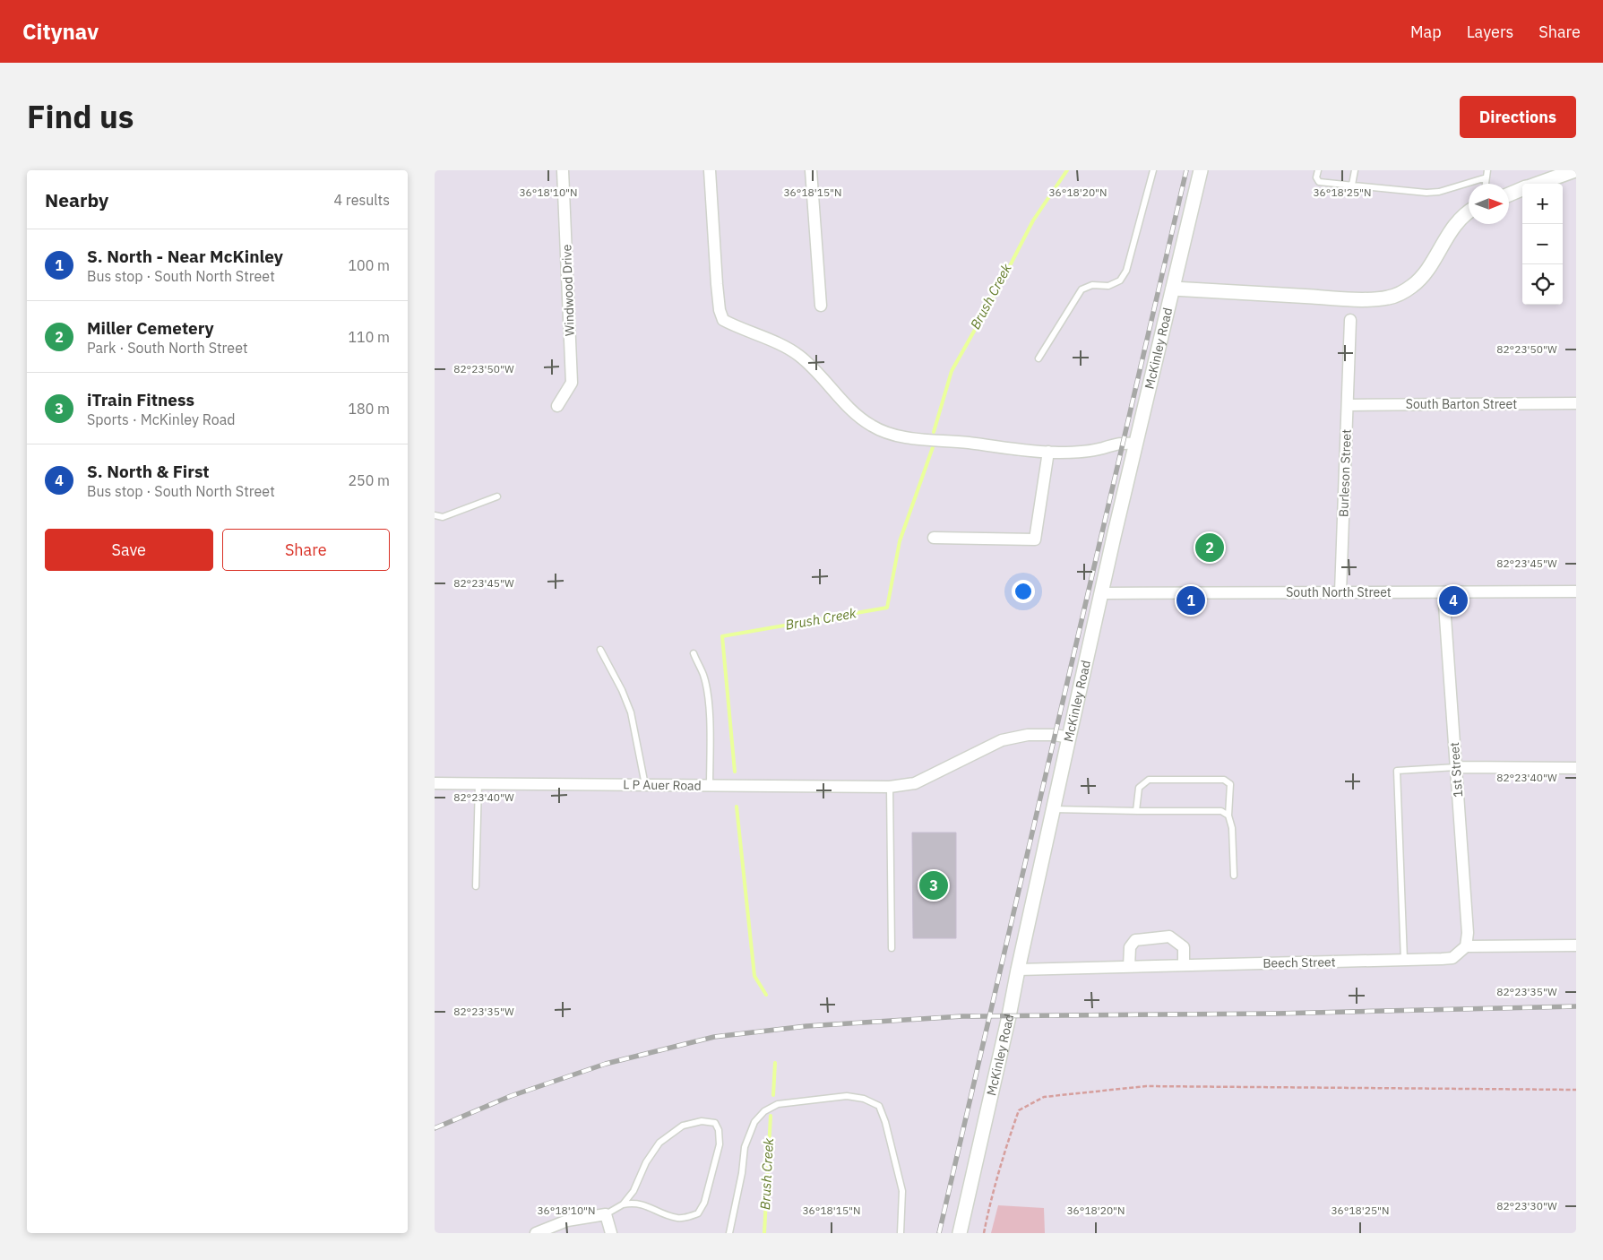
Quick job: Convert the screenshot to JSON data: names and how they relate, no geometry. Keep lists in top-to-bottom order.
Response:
{
  "streets": {
    "street": [
      "Windwood Drive",
      "McKinley Road",
      "South Barton Street",
      "Burleson Street",
      "South North Street",
      "1st Street",
      "L P Auer Road",
      "Beech Street"
    ]
  },
  "crossings": [
    ["McKinley Road", "South North Street"],
    ["McKinley Road", "L P Auer Road"],
    ["McKinley Road", "Beech Street"],
    ["South Barton Street", "Burleson Street"],
    ["Burleson Street", "South North Street"],
    ["South North Street", "1st Street"],
    ["1st Street", "Beech Street"]
  ],
  "water": ["Brush Creek"],
  "north": "right",
  "page": {
    "header": "Citynav",
    "nav": ["Map", "Layers", "Share"],
    "title": "Find us",
    "buttons": [
      "Directions",
      ["Save", "Share"]
    ],
    "heading": ["Nearby", "4 results"],
    "map_buttons": ["+", "−"],
    "list": [
      {
        "mark": "1",
        "name": "S. North - Near McKinley",
        "note": "Bus stop · South North Street",
        "value": "100 m"
      },
      {
        "mark": "2",
        "name": "Miller Cemetery",
        "note": "Park · South North Street",
        "value": "110 m"
      },
      {
        "mark": "3",
        "name": "iTrain Fitness",
        "note": "Sports · McKinley Road",
        "value": "180 m"
      },
      {
        "mark": "4",
        "name": "S. North & First",
        "note": "Bus stop · South North Street",
        "value": "250 m"
      }
    ],
    "pins": [
      "2",
      "1",
      "4",
      "3"
    ]
  },
  "coordinates": [
    "36°18'10\"N",
    "36°18'15\"N",
    "36°18'20\"N",
    "36°18'25\"N",
    "82°23'50\"W",
    "82°23'45\"W",
    "82°23'40\"W",
    "82°23'35\"W",
    "82°23'30\"W"
  ]
}
